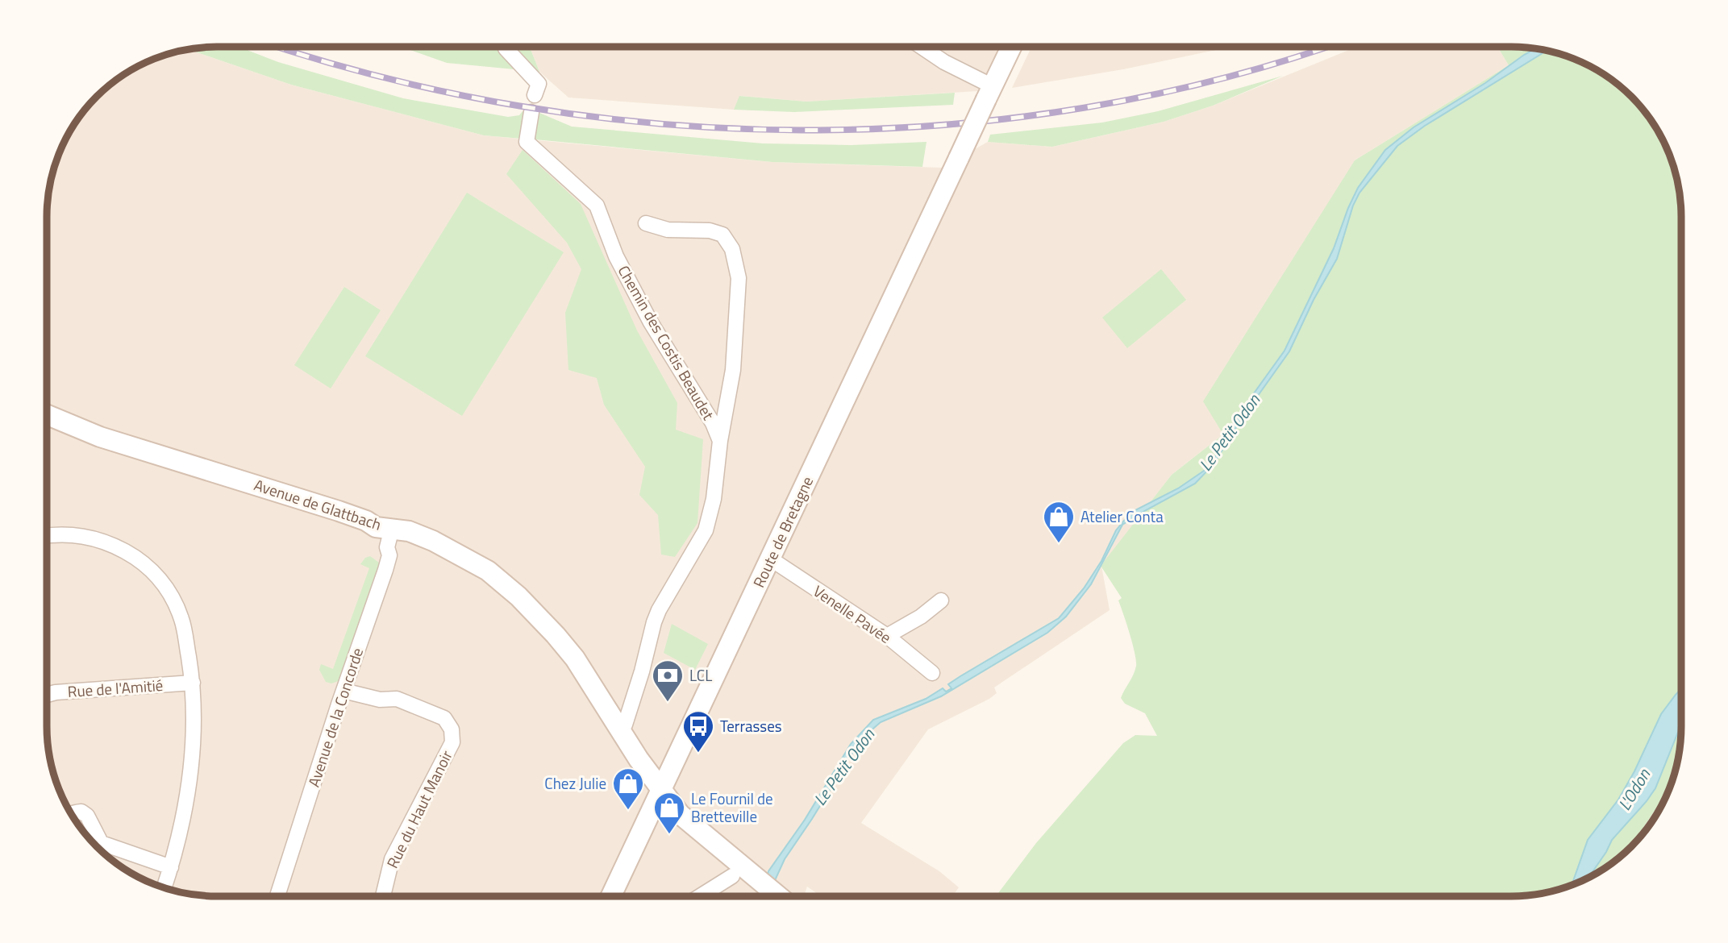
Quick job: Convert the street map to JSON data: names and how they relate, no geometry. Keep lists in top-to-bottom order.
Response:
{
  "streets": {
    "main road": ["Avenue de Glattbach", "Route de Bretagne"],
    "street": [
      "Chemin des Costis Beaudet",
      "Venelle Pavée",
      "Rue de l'Amitié",
      "Avenue de la Concorde",
      "Rue du Haut Manoir"
    ]
  },
  "crossings": [
    ["Avenue de Glattbach", "Route de Bretagne"],
    ["Avenue de Glattbach", "Avenue de la Concorde"],
    ["Route de Bretagne", "Venelle Pavée"],
    ["Avenue de la Concorde", "Rue du Haut Manoir"]
  ],
  "water": ["Le Petit Odon", "L'Odon"],
  "places": {
    "shop": ["Atelier Conta", "Chez Julie", "Le Fournil de Bretteville"],
    "bank": ["LCL"],
    "bus stop": ["Terrasses"]
  }
}
